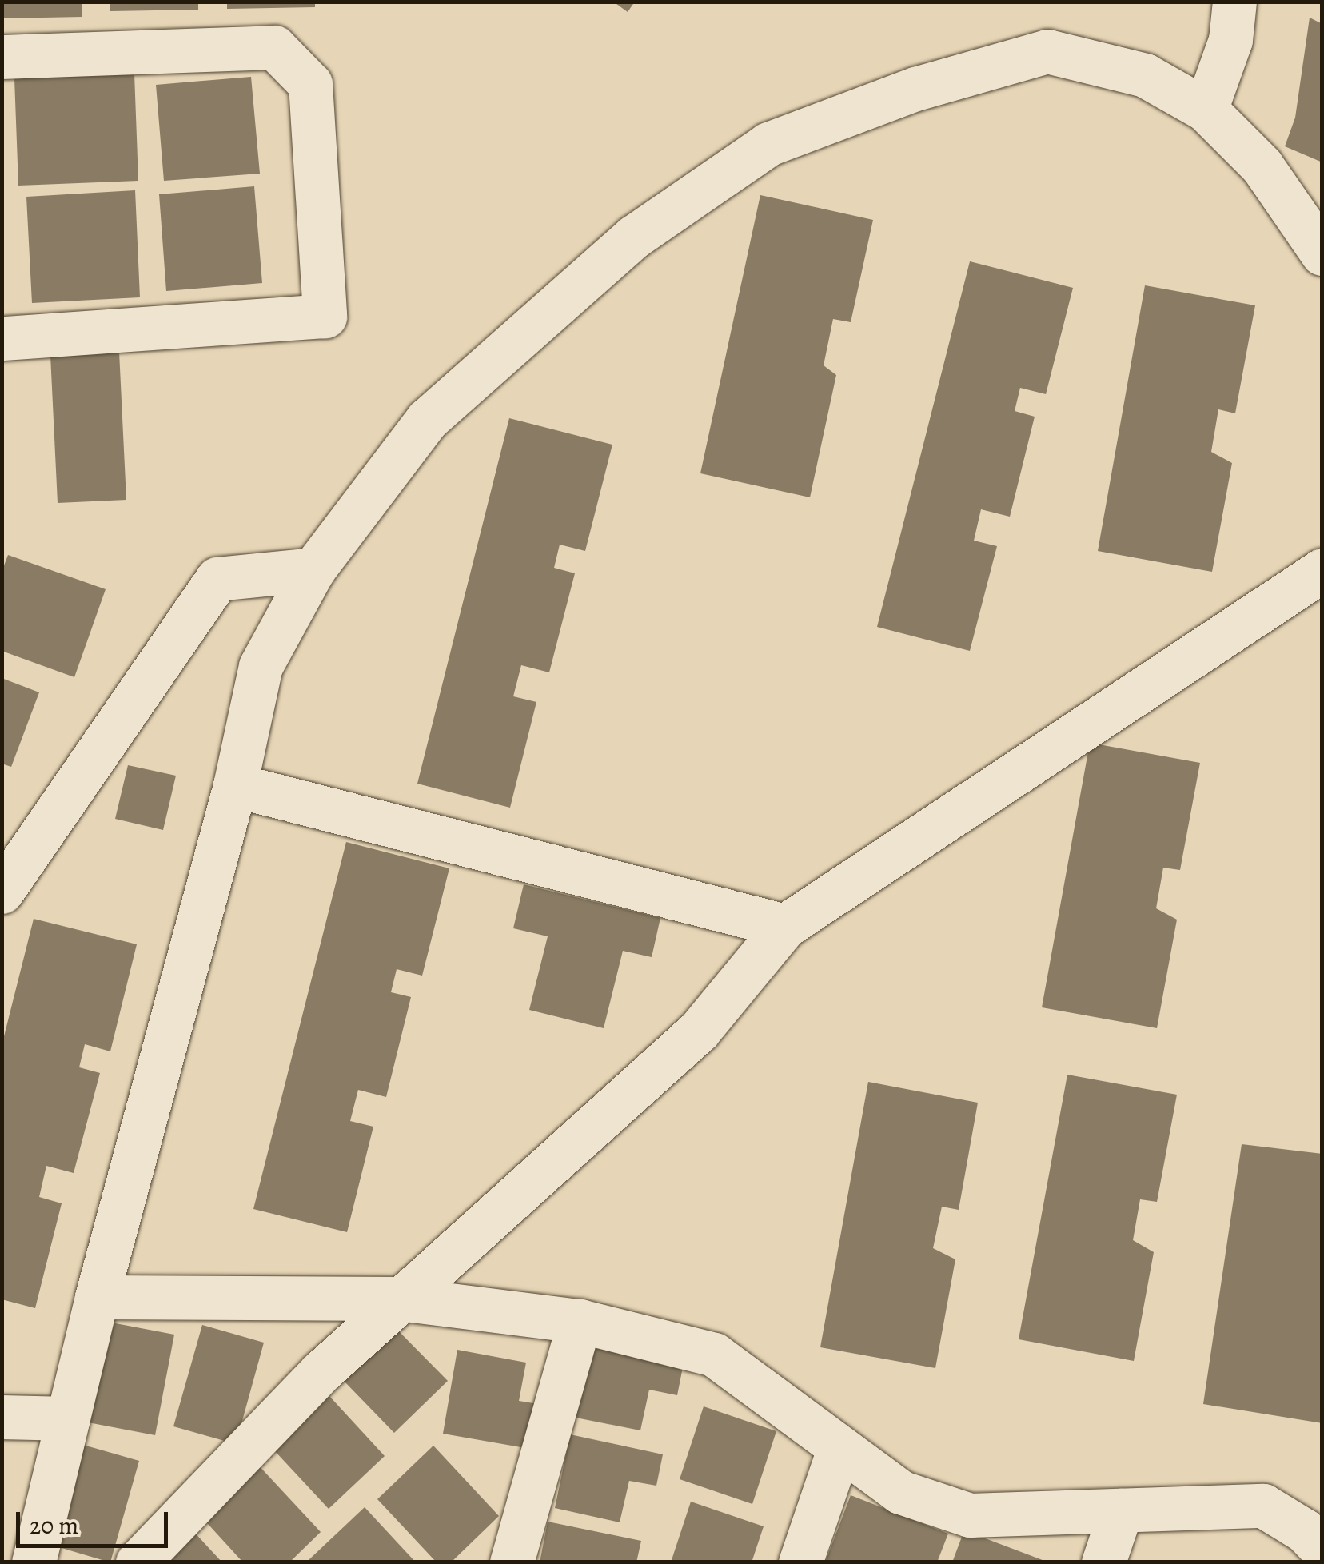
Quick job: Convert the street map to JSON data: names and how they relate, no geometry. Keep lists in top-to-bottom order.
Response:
{
  "scale_bar": "20 m"
}
